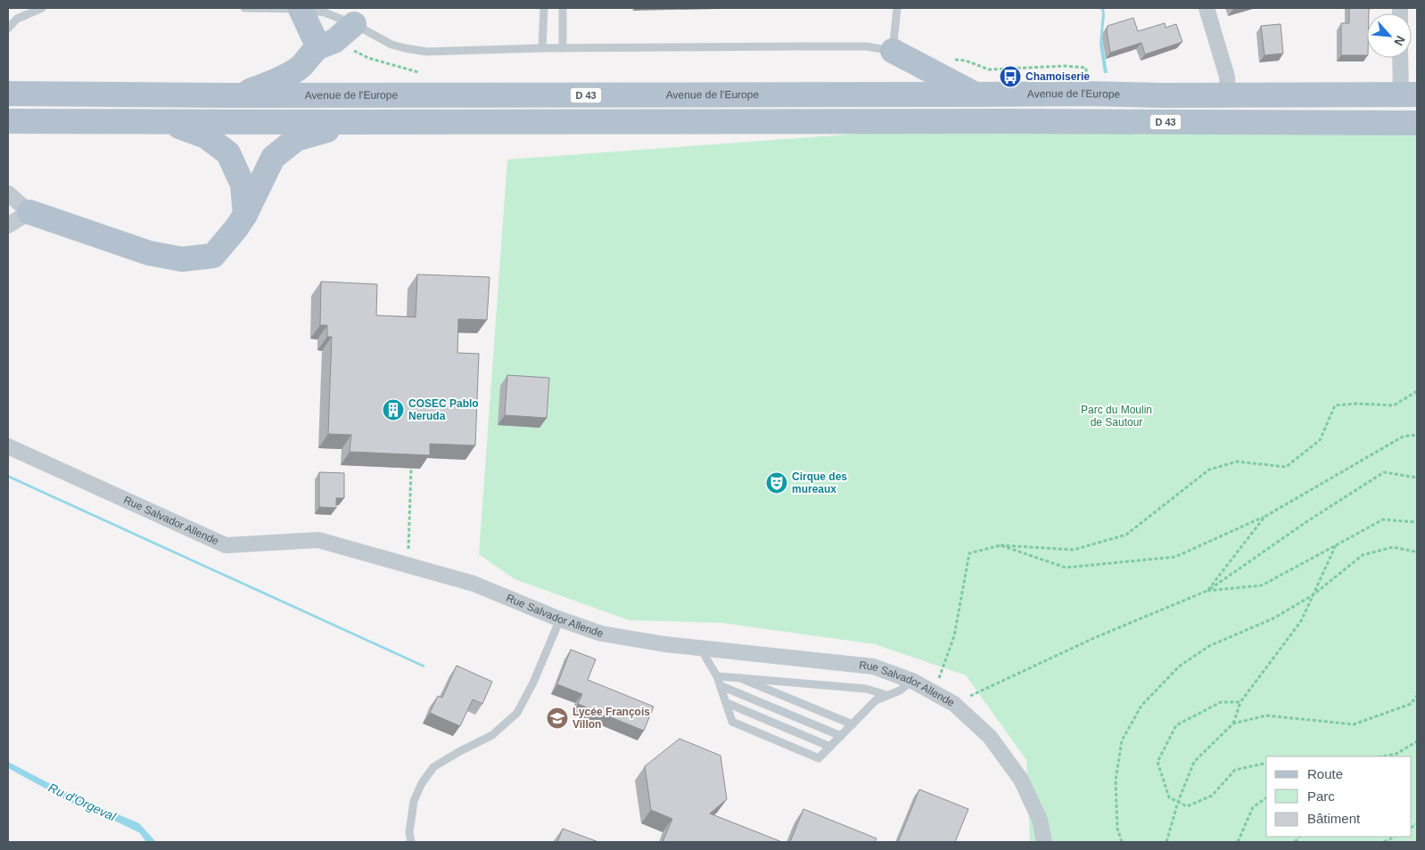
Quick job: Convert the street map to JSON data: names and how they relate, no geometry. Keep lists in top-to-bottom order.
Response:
{
  "streets": {
    "main road": ["Avenue de l'Europe", "D 43"],
    "street": ["Rue Salvador Allende"]
  },
  "water": ["Ru d'Orgeval"],
  "parks": ["Parc du Moulin de Sautour"],
  "places": {
    "bus stop": ["Chamoiserie"],
    "building": ["COSEC Pablo Neruda"],
    "theatre": ["Cirque des mureaux"],
    "school or university": ["Lycée François Villon"]
  },
  "legend": ["Route", "Parc", "Bâtiment"],
  "north": "bottom right"
}
